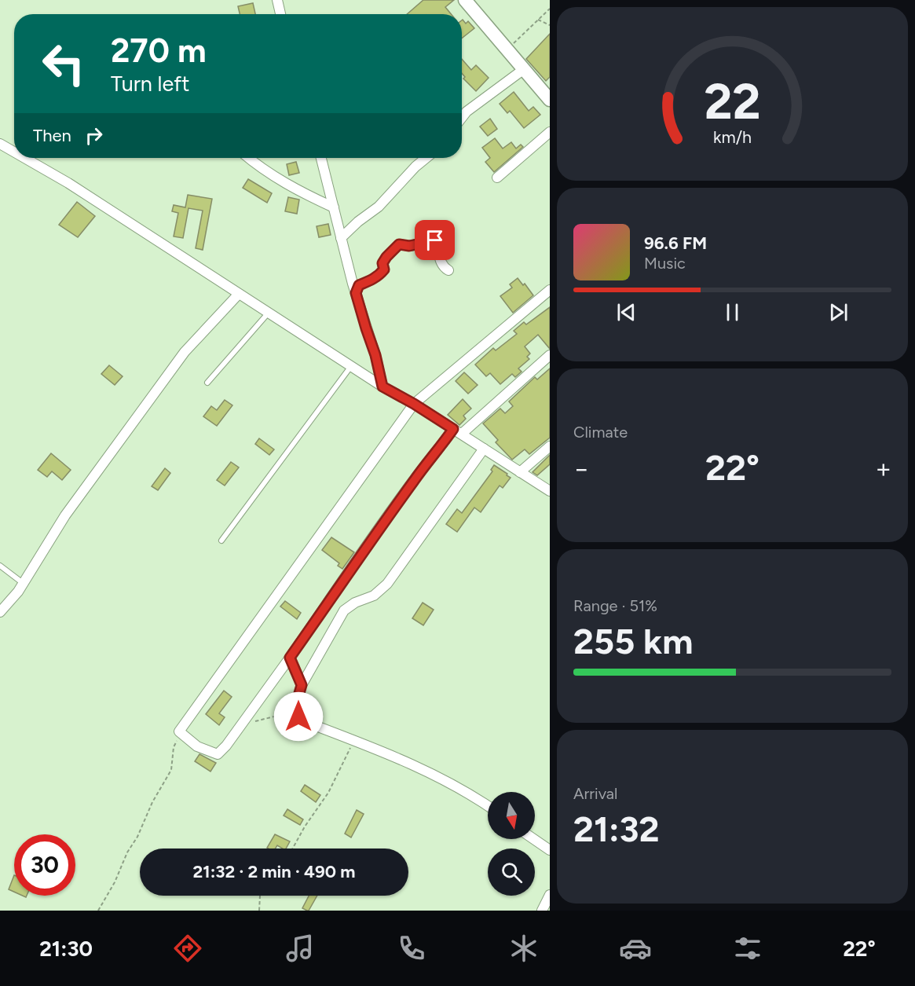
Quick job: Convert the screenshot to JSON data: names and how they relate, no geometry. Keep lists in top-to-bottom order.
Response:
{
  "north": "bottom",
  "page": {
    "turn": ["270 m", "Turn left"],
    "then": "Then",
    "song": ["96.6 FM", "Music"],
    "tile": [
      "Climate",
      ["Range · 51%", "255 km"],
      ["Arrival", "21:32"]
    ],
    "heat": ["−", "22°", "+"],
    "limit": "30",
    "trip": "21:32 · 2 min · 490 m",
    "tabs": ["21:30", "22°"],
    "gauge": ["22", "km/h"]
  }
}
